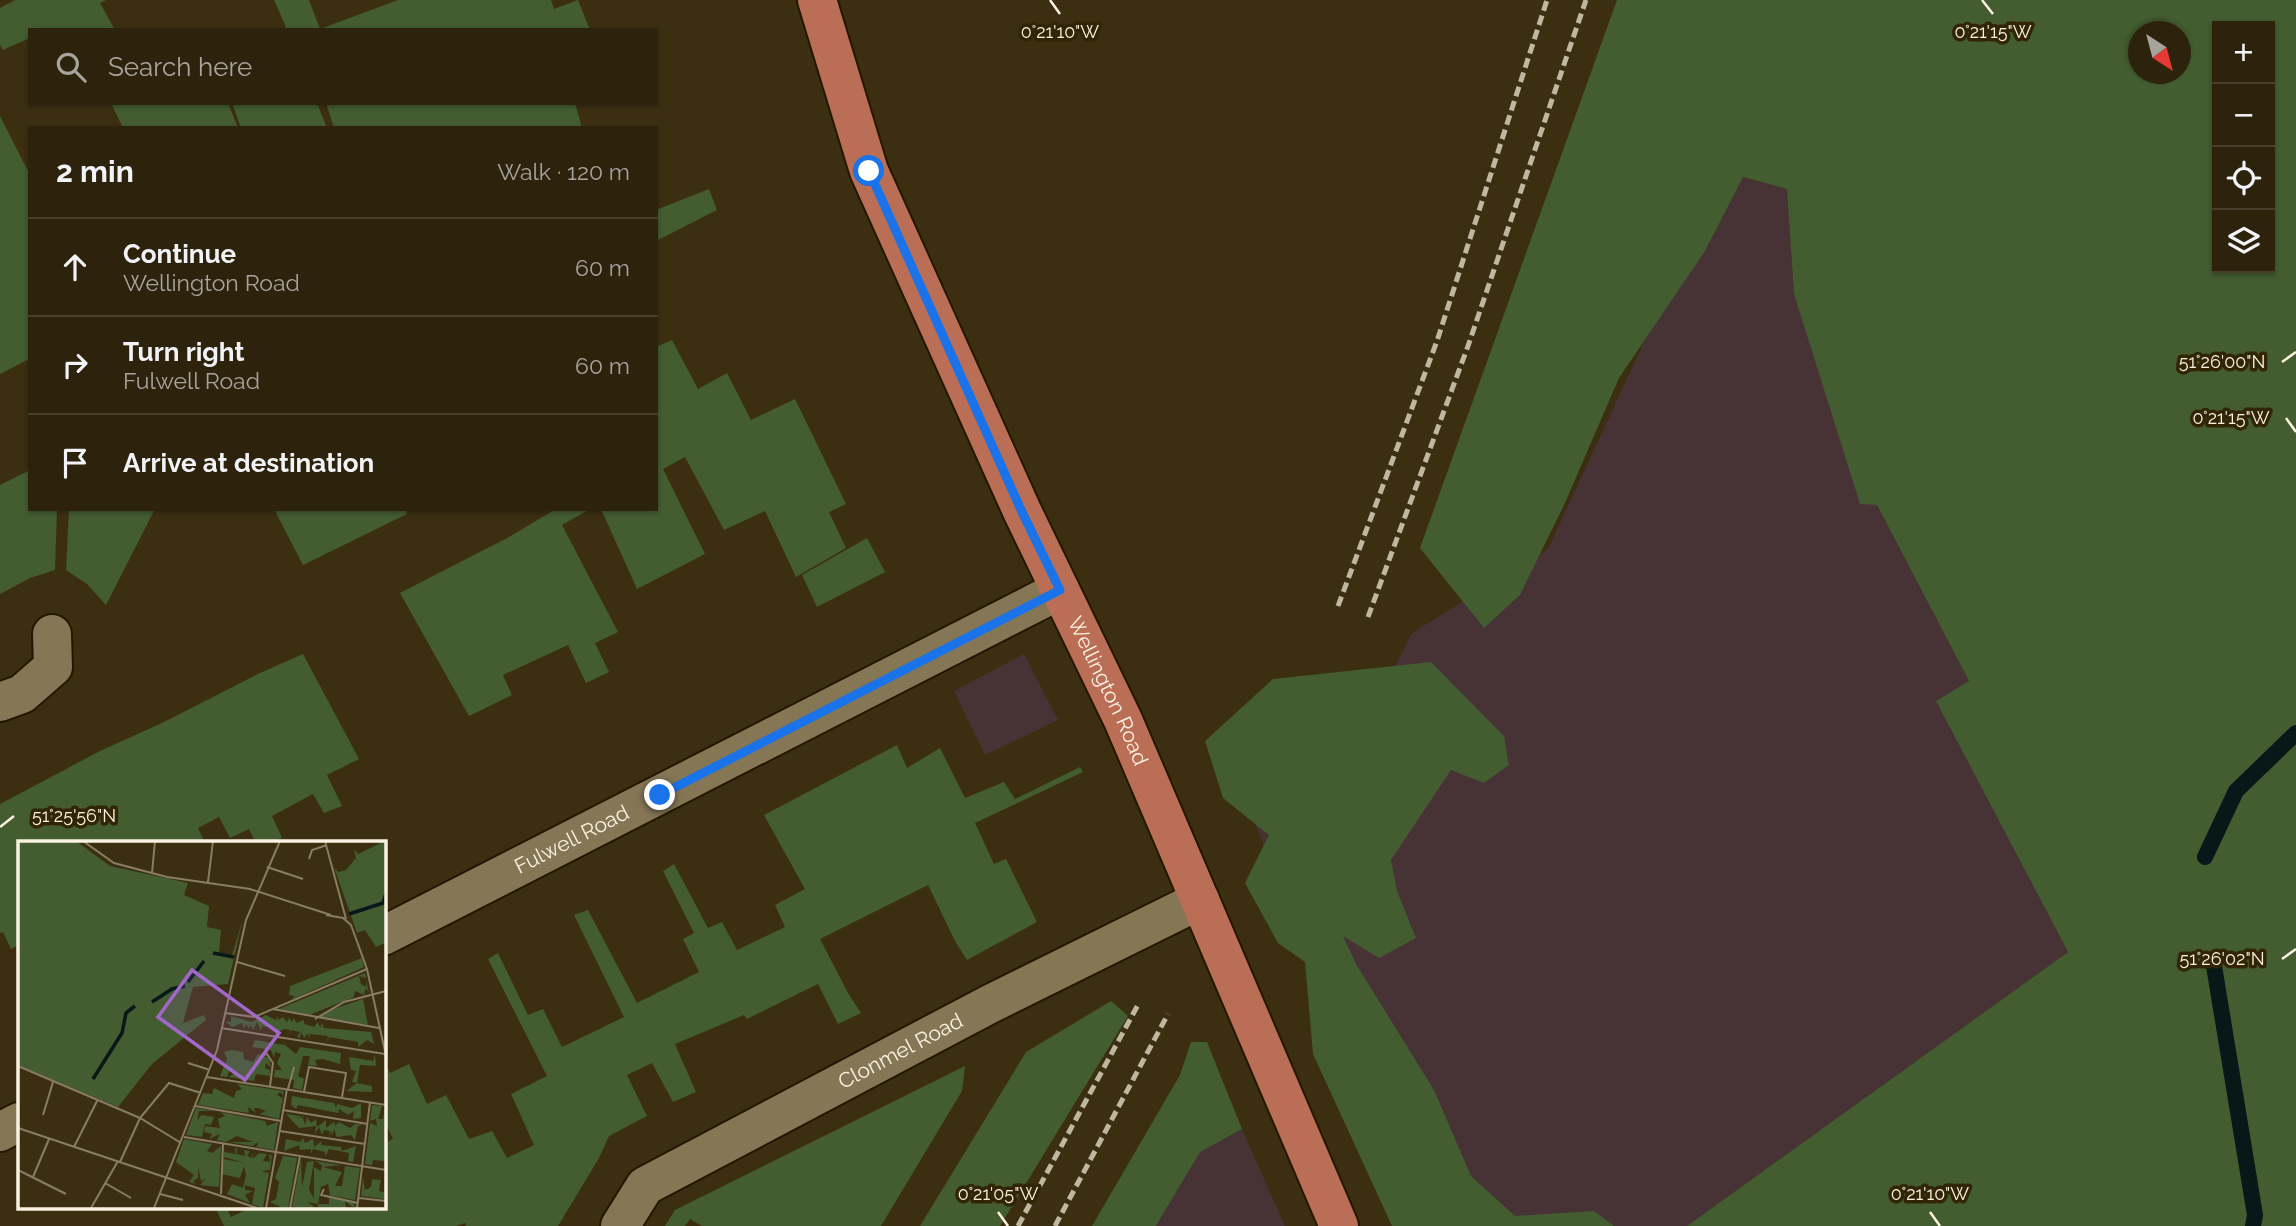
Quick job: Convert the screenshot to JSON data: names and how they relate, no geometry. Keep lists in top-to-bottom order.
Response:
{
  "streets": {
    "main road": ["Wellington Road"],
    "street": ["Fulwell Road", "Clonmel Road"]
  },
  "crossings": [
    ["Wellington Road", "Fulwell Road"],
    ["Wellington Road", "Clonmel Road"]
  ],
  "north": "bottom right",
  "page": {
    "map_buttons": ["+", "−"],
    "search": "Search here",
    "heading": ["2 min", "Walk · 120 m"],
    "list": [
      ["Continue", "Wellington Road", "60 m"],
      ["Turn right", "Fulwell Road", "60 m"],
      "Arrive at destination"
    ]
  },
  "coordinates": [
    "0°21'10\"W",
    "0°21'15\"W",
    "51°26'00\"N",
    "51°25'56\"N",
    "51°26'02\"N",
    "0°21'05\"W"
  ]
}
